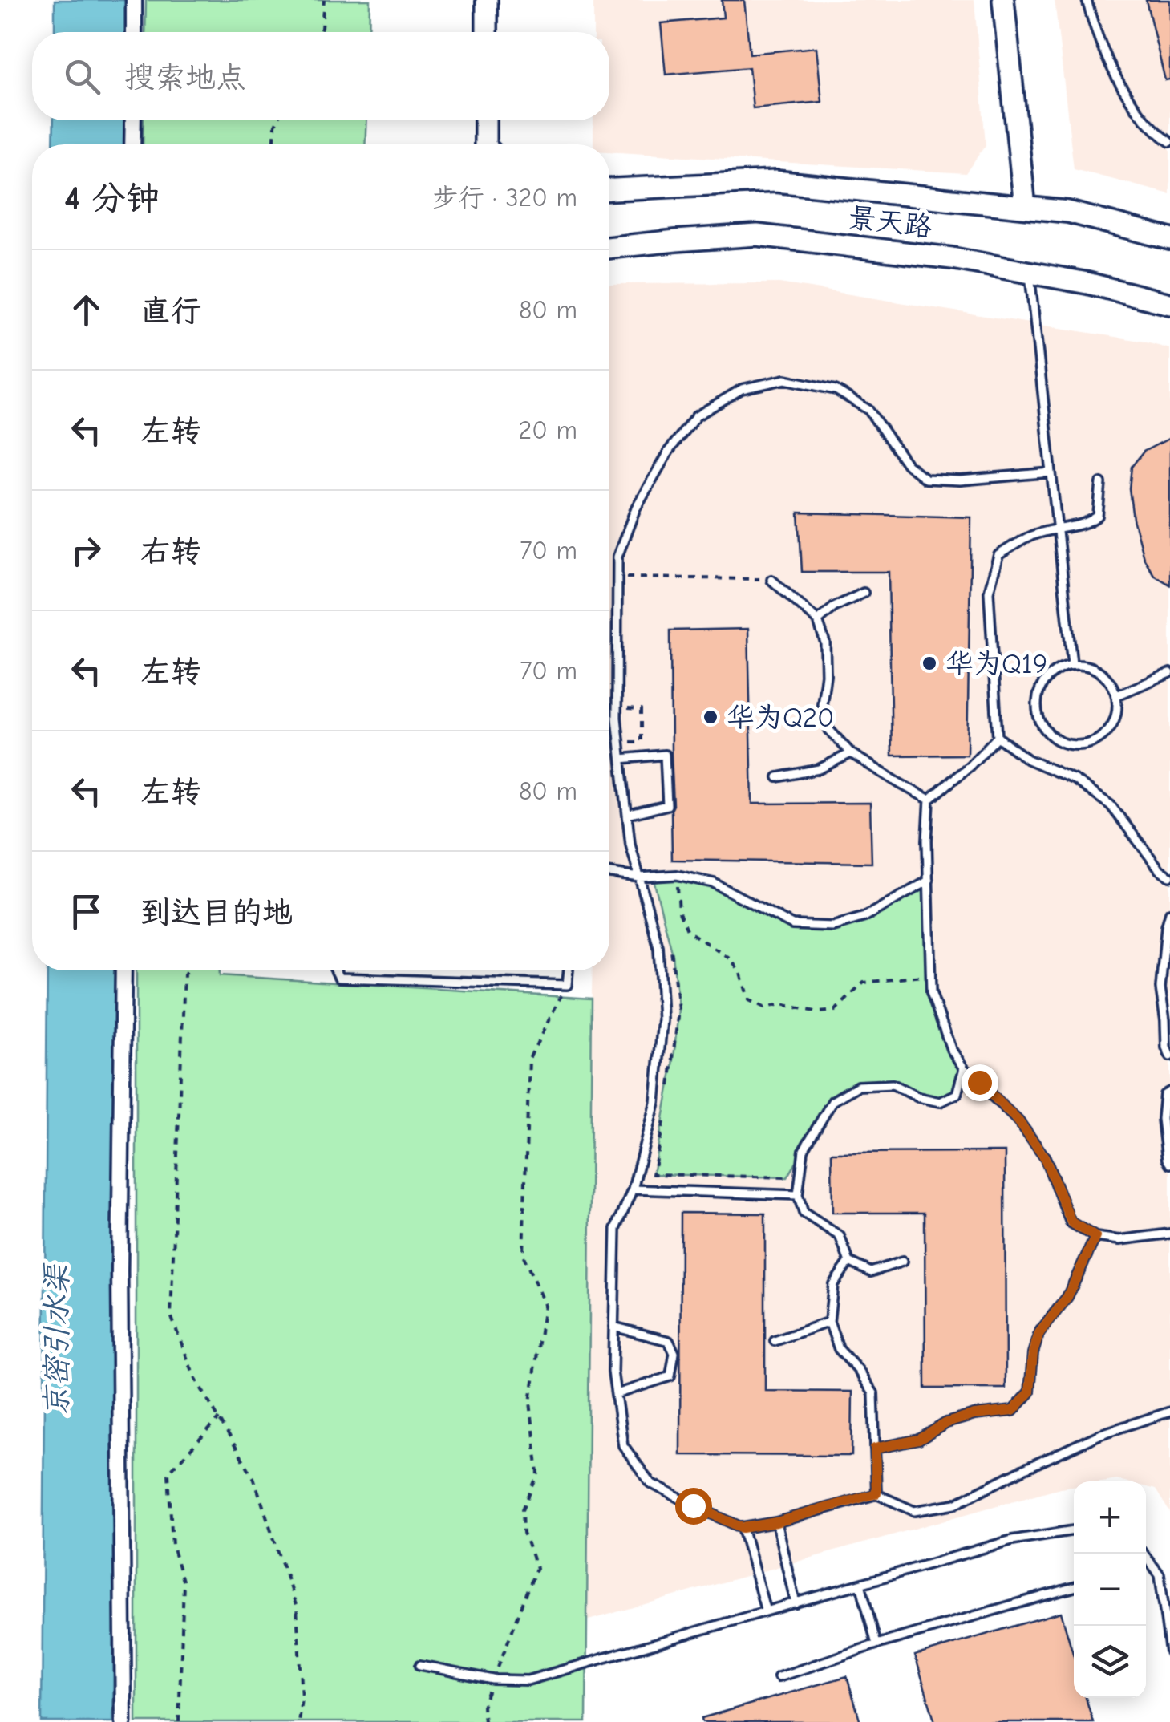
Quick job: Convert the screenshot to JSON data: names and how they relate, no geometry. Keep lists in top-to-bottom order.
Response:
{
  "streets": {
    "street": ["景天路"]
  },
  "water": ["京密引水渠"],
  "places": ["华为Q19", "华为Q20"],
  "page": {
    "search": "搜索地点",
    "heading": ["4 分钟", "步行 · 320 m"],
    "list": [
      ["直行", "80 m"],
      ["左转", "20 m"],
      ["右转", "70 m"],
      ["左转", "70 m"],
      ["左转", "80 m"],
      "到达目的地"
    ],
    "map_buttons": ["+", "−"]
  }
}
